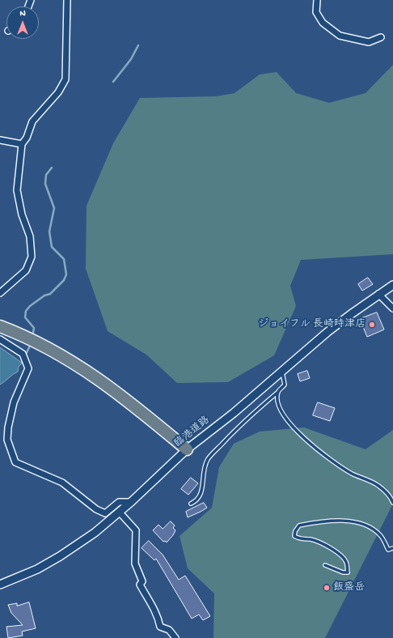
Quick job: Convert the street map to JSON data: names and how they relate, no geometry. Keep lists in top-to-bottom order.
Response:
{
  "streets": {
    "street": ["臨港道路"]
  },
  "places": ["ジョイフル 長崎時津店", "飯盛岳"],
  "north": "top"
}
